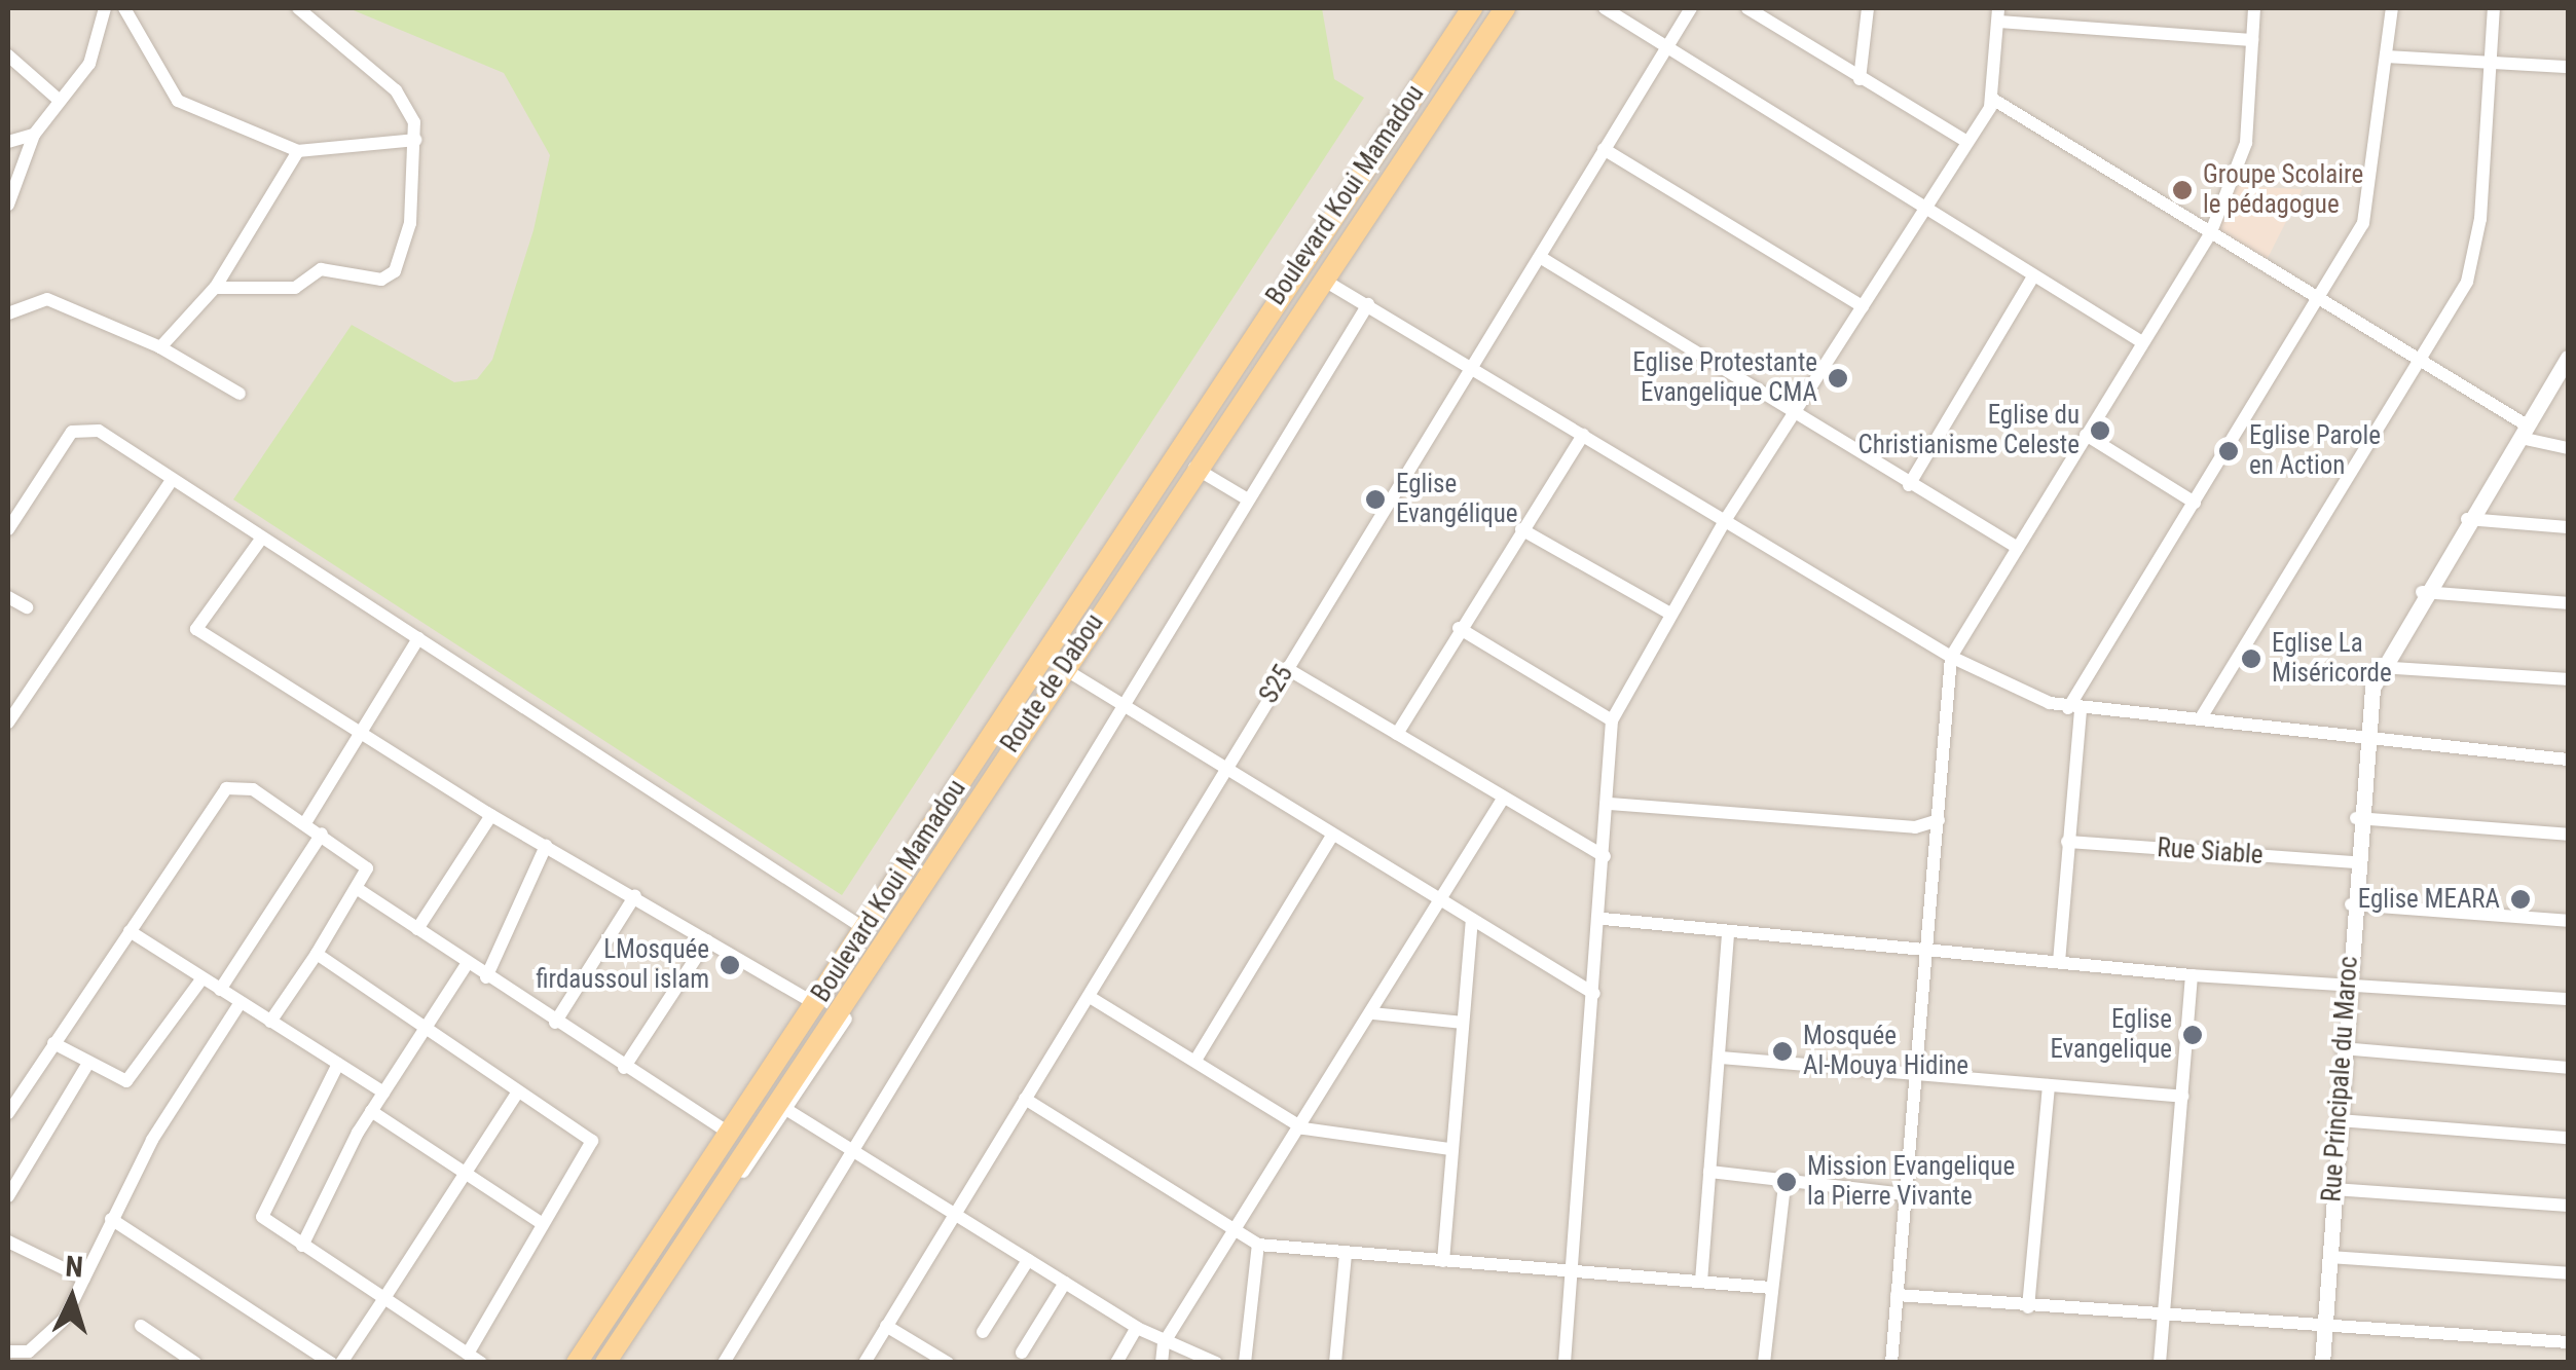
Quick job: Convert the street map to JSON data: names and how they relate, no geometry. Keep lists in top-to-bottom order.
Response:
{
  "streets": {
    "main road": ["Boulevard Koui Mamadou", "Route de Dabou"],
    "street": ["S25", "Rue Siable", "Rue Principale du Maroc"]
  },
  "crossings": [
    ["Rue Siable", "Rue Principale du Maroc"]
  ],
  "places": [
    "Groupe Scolaire le pédagogue",
    "Eglise Protestante Evangelique CMA",
    "Eglise du Christianisme Celeste",
    "Eglise Parole en Action",
    "Eglise Evangélique",
    "Eglise La Miséricorde",
    "Eglise MEARA",
    "LMosquée firdaussoul islam",
    "Eglise Evangelique",
    "Mosquée Al-Mouya Hidine",
    "Mission Evangelique la Pierre Vivante"
  ],
  "north": "top"
}
